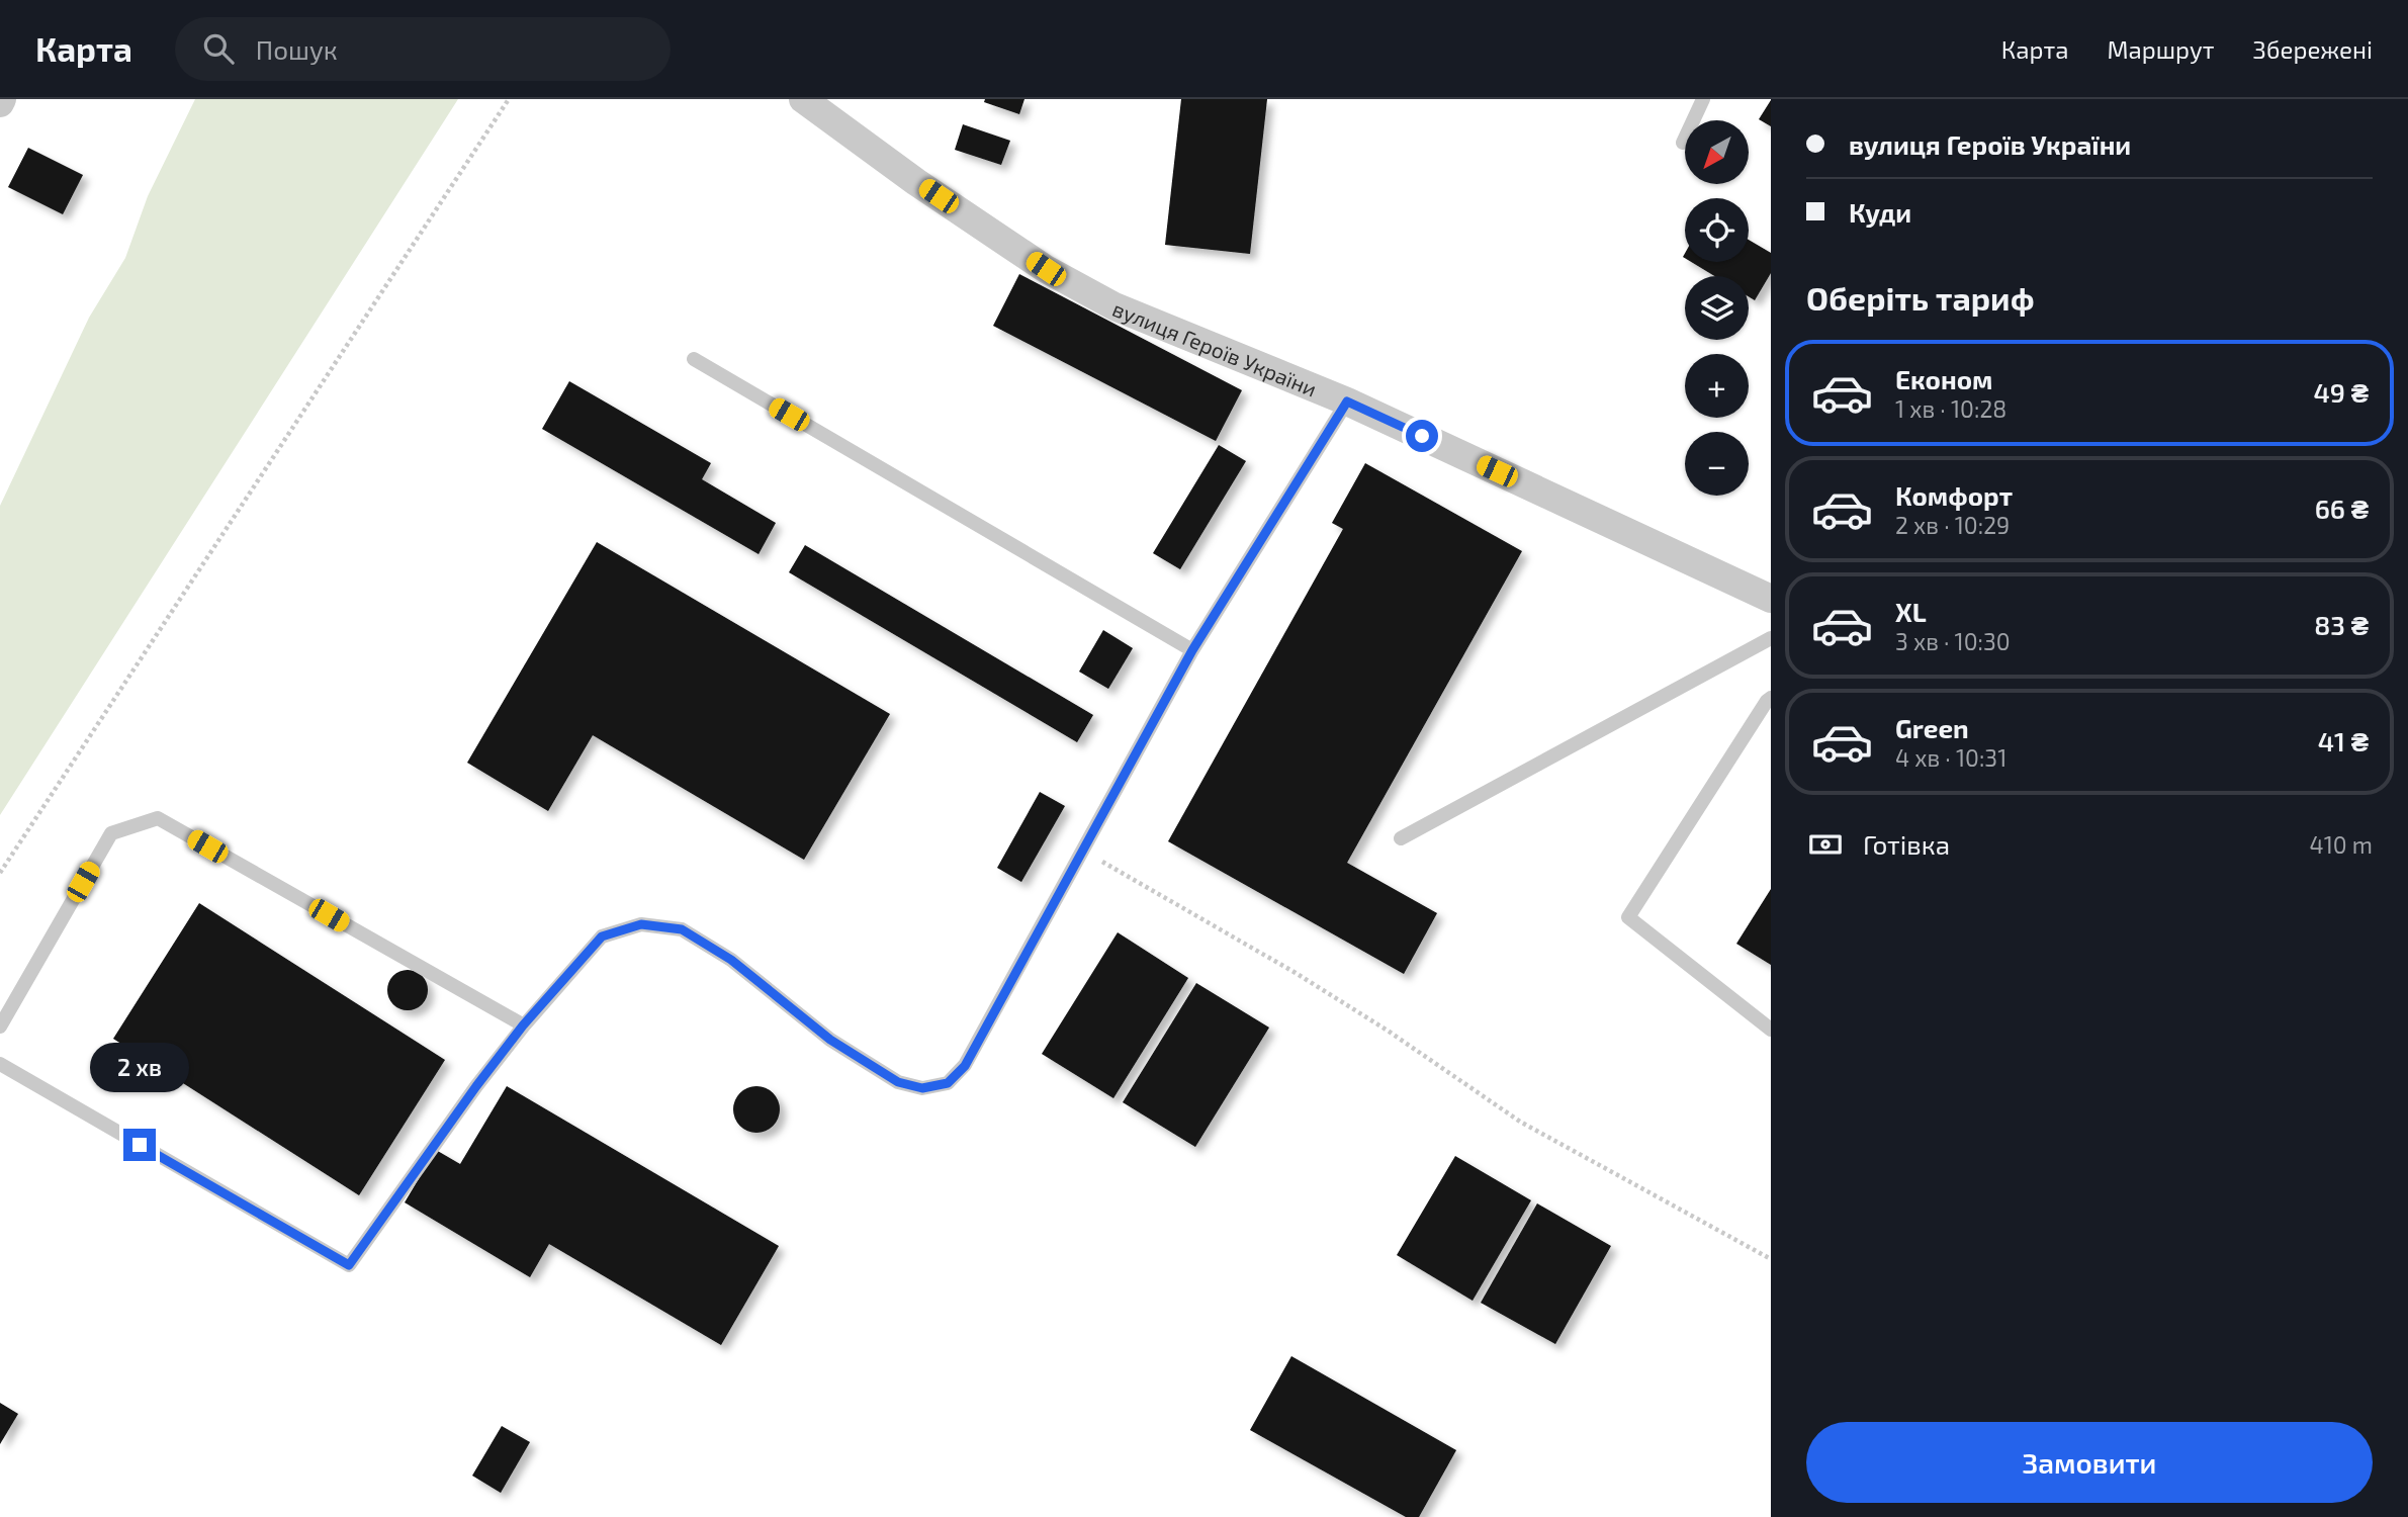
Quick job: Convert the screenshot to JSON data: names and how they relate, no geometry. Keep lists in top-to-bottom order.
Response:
{
  "streets": {
    "street": ["вулиця Героїв України"]
  },
  "north": "bottom left",
  "page": {
    "header": "Карта",
    "search": "Пошук",
    "nav": ["Карта", "Маршрут", "Збережені"],
    "banner": ["вулиця Героїв України", "Куди"],
    "map_buttons": ["+", "−"],
    "heading": "Оберіть тариф",
    "list": [
      {
        "name": "Економ",
        "note": "1 хв · 10:28",
        "value": "49 ₴"
      },
      {
        "name": "Комфорт",
        "note": "2 хв · 10:29",
        "value": "66 ₴"
      },
      {
        "name": "XL",
        "note": "3 хв · 10:30",
        "value": "83 ₴"
      },
      {
        "name": "Green",
        "note": "4 хв · 10:31",
        "value": "41 ₴"
      }
    ],
    "pay": ["Готівка", "410 m"],
    "bubble": "2 хв",
    "buttons": "Замовити"
  }
}
